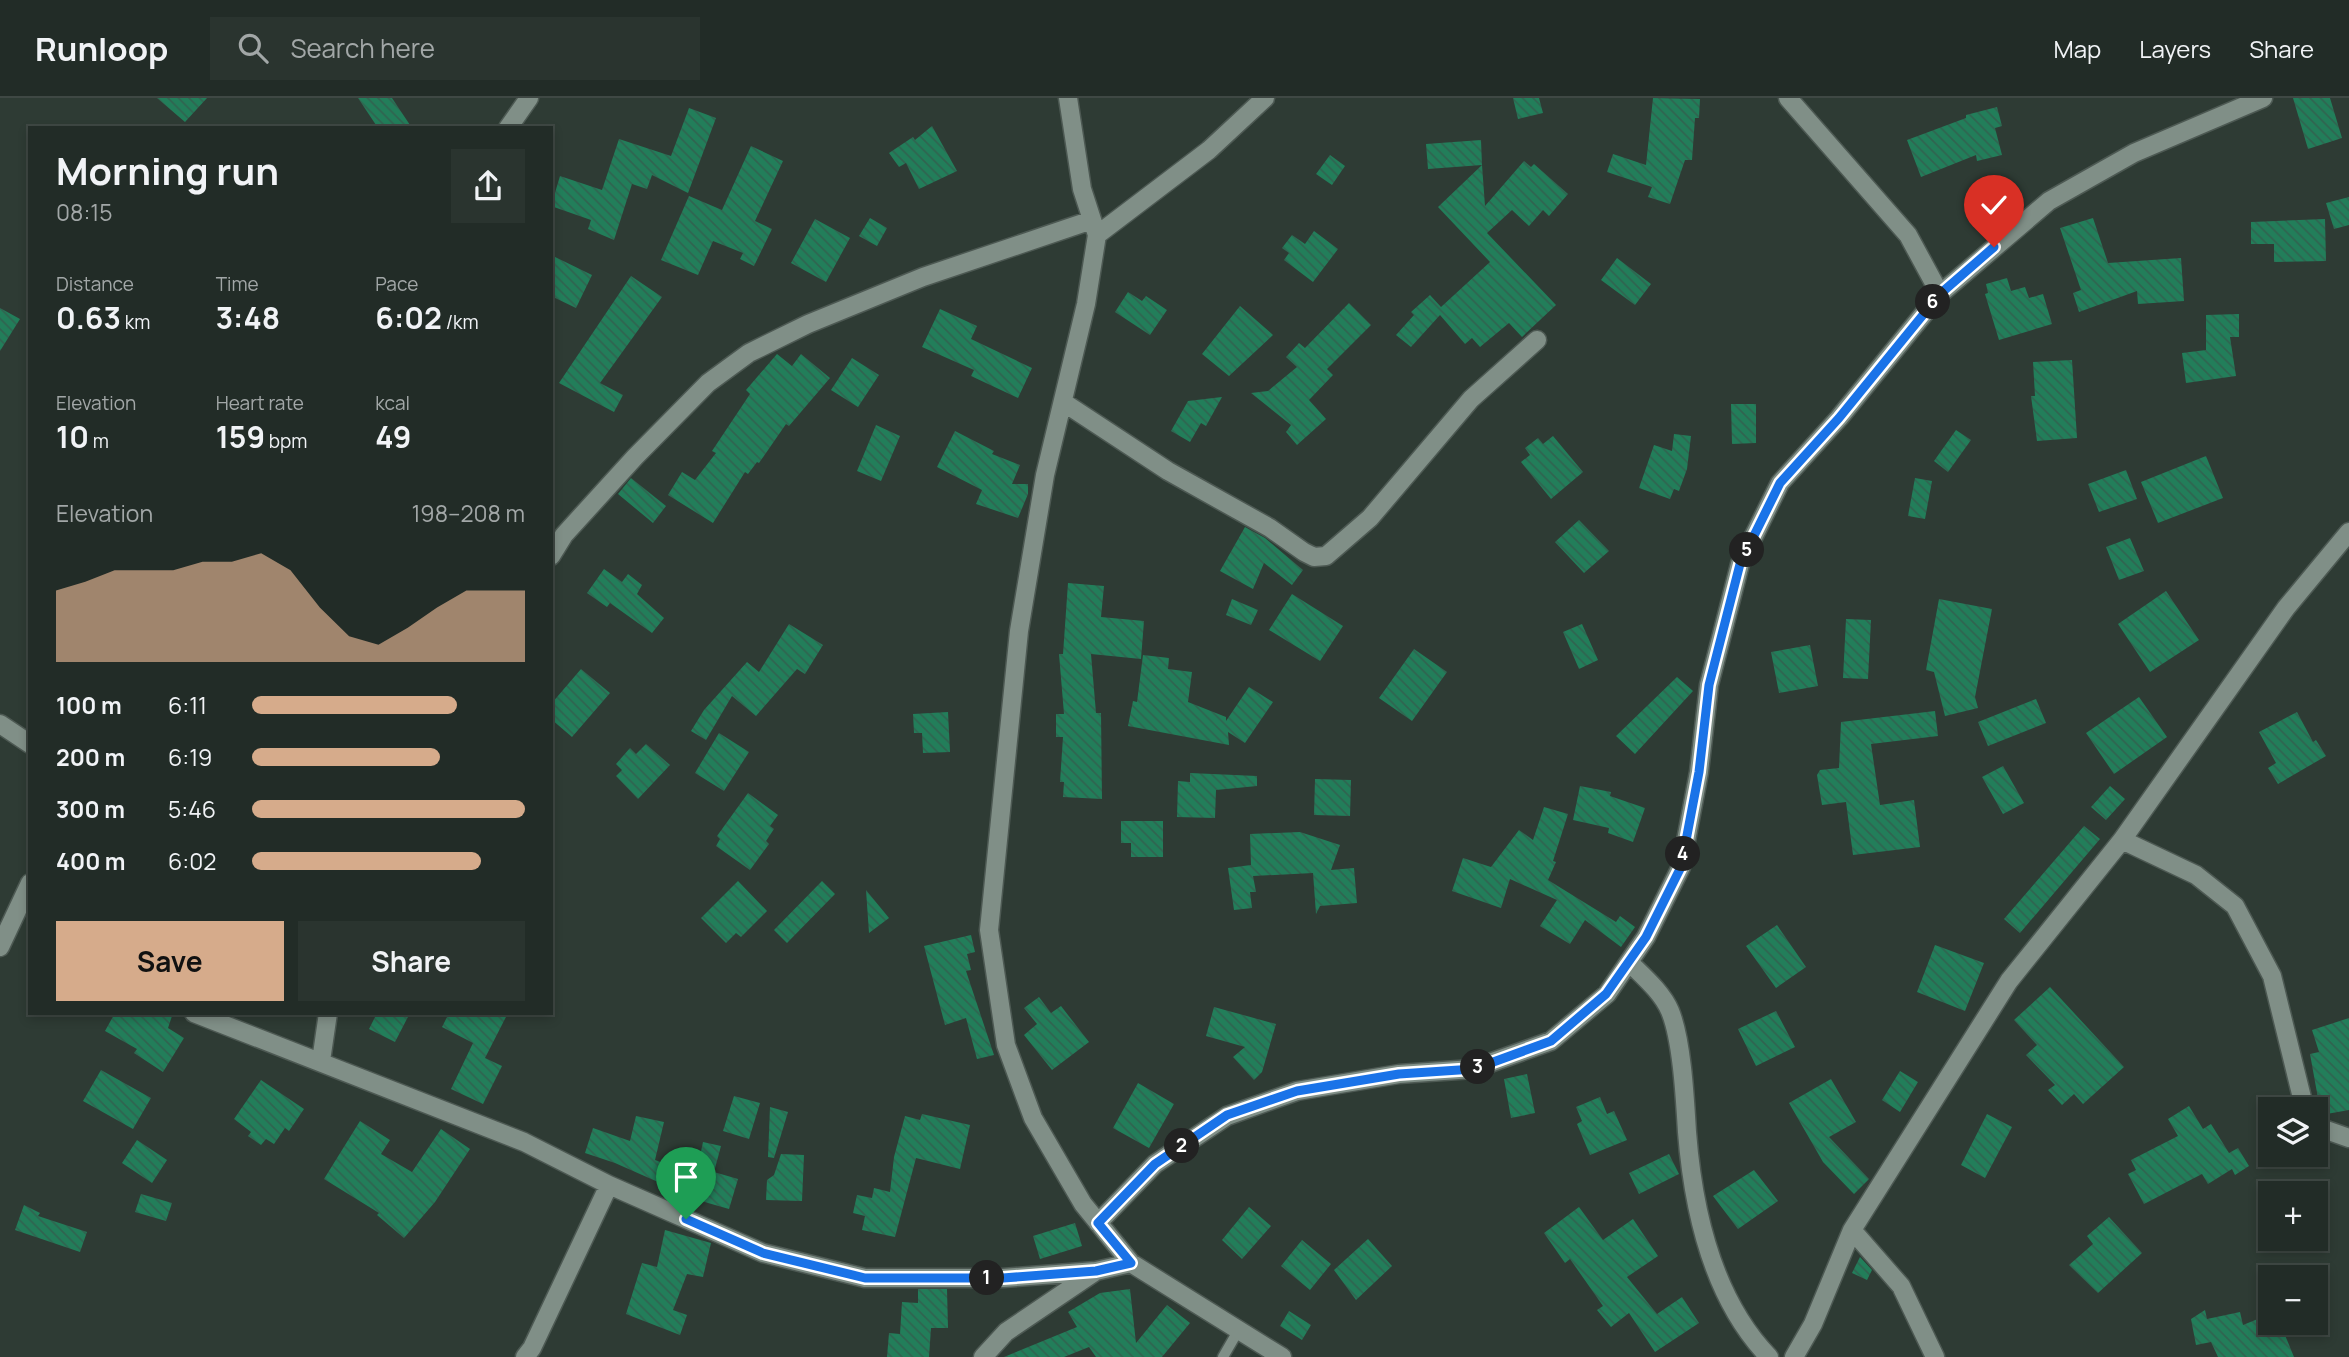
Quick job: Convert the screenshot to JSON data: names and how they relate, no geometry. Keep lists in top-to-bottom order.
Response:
{
  "page": {
    "header": "Runloop",
    "search": "Search here",
    "nav": ["Map", "Layers", "Share"],
    "heading": ["Morning run", "08:15"],
    "stats": [
      ["Distance", "0.63 km"],
      ["Time", "3:48"],
      ["Pace", "6:02 /km"],
      ["Elevation", "10 m"],
      ["Heart rate", "159 bpm"],
      ["kcal", "49"]
    ],
    "pins": [
      "6",
      "5",
      "4",
      "3",
      "2",
      "1"
    ],
    "chart": ["Elevation", "198–208 m"],
    "list": [
      {
        "name": "100 m",
        "note": "6:11"
      },
      {
        "name": "200 m",
        "note": "6:19"
      },
      {
        "name": "300 m",
        "note": "5:46"
      },
      {
        "name": "400 m",
        "note": "6:02"
      }
    ],
    "buttons": ["Save", "Share"],
    "map_buttons": ["+", "−"]
  }
}
